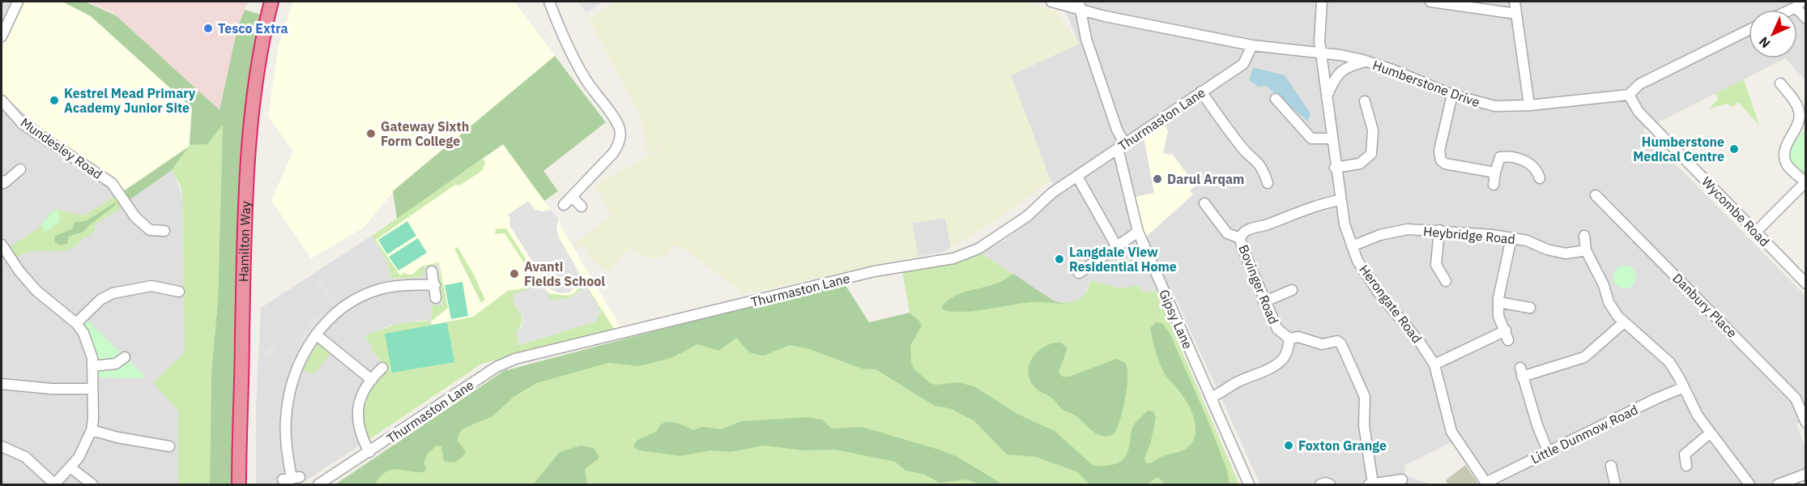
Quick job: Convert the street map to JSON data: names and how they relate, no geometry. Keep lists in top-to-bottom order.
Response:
{
  "streets": {
    "highway": ["Hamilton Way"],
    "street": [
      "Humberstone Drive",
      "Thurmaston Lane",
      "Mundesley Road",
      "Wycombe Road",
      "Heybridge Road",
      "Bovinger Road",
      "Herongate Road",
      "Danbury Place",
      "Gipsy Lane",
      "Little Dunmow Road"
    ]
  },
  "crossings": [
    ["Humberstone Drive", "Thurmaston Lane"],
    ["Humberstone Drive", "Wycombe Road"],
    ["Humberstone Drive", "Herongate Road"],
    ["Humberstone Drive", "Gipsy Lane"],
    ["Thurmaston Lane", "Gipsy Lane"],
    ["Heybridge Road", "Herongate Road"],
    ["Bovinger Road", "Herongate Road"],
    ["Bovinger Road", "Gipsy Lane"],
    ["Herongate Road", "Little Dunmow Road"]
  ],
  "places": [
    "Tesco Extra",
    "Kestrel Mead Primary Academy Junior Site",
    "Gateway Sixth Form College",
    "Humberstone Medical Centre",
    "Darul Arqam",
    "Langdale View Residential Home",
    "Avanti Fields School",
    "Foxton Grange"
  ],
  "north": "bottom left"
}
